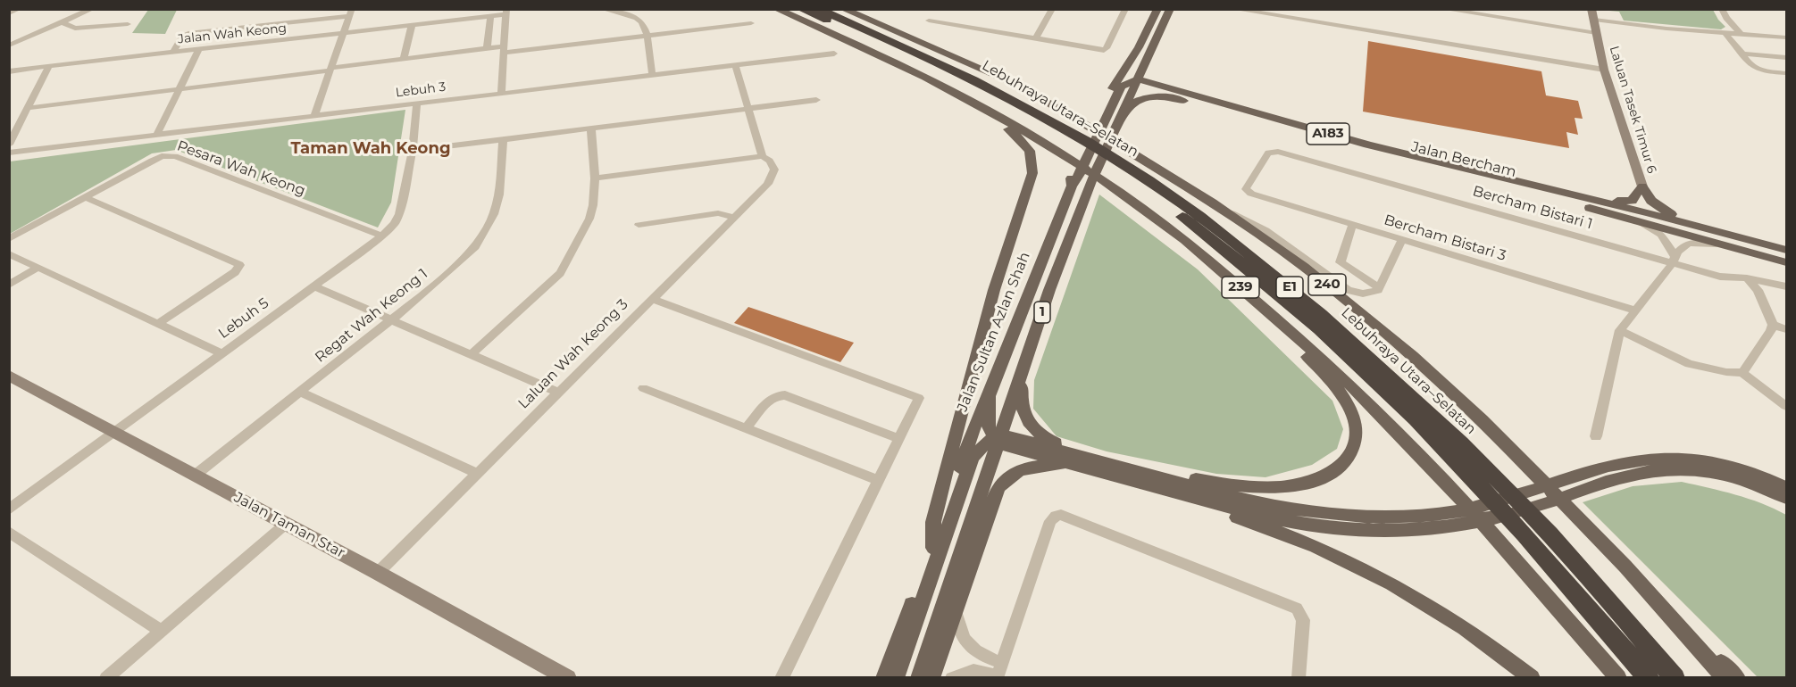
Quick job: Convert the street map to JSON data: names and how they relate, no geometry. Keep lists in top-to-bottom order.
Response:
{
  "streets": {
    "highway": ["Lebuhraya Utara–Selatan", "E1"],
    "main road": [
      "A183",
      "Jalan Bercham",
      "240",
      "239",
      "1",
      "Jalan Sultan Azlan Shah"
    ],
    "street": [
      "Jalan Wah Keong",
      "Lebuh 3",
      "Laluan Tasek Timur 6",
      "Pesara Wah Keong",
      "Bercham Bistari 1",
      "Bercham Bistari 3",
      "Regat Wah Keong 1",
      "Lebuh 5",
      "Laluan Wah Keong 3",
      "Jalan Taman Star"
    ]
  },
  "crossings": [
    ["Lebuh 3", "Lebuh 5"],
    ["Jalan Bercham", "1"],
    ["Pesara Wah Keong", "Lebuh 5"],
    ["Bercham Bistari 1", "Bercham Bistari 3"],
    ["Regat Wah Keong 1", "Jalan Taman Star"],
    ["Lebuh 5", "Jalan Taman Star"],
    ["Laluan Wah Keong 3", "Jalan Taman Star"]
  ],
  "districts": ["Taman Wah Keong"]
}
